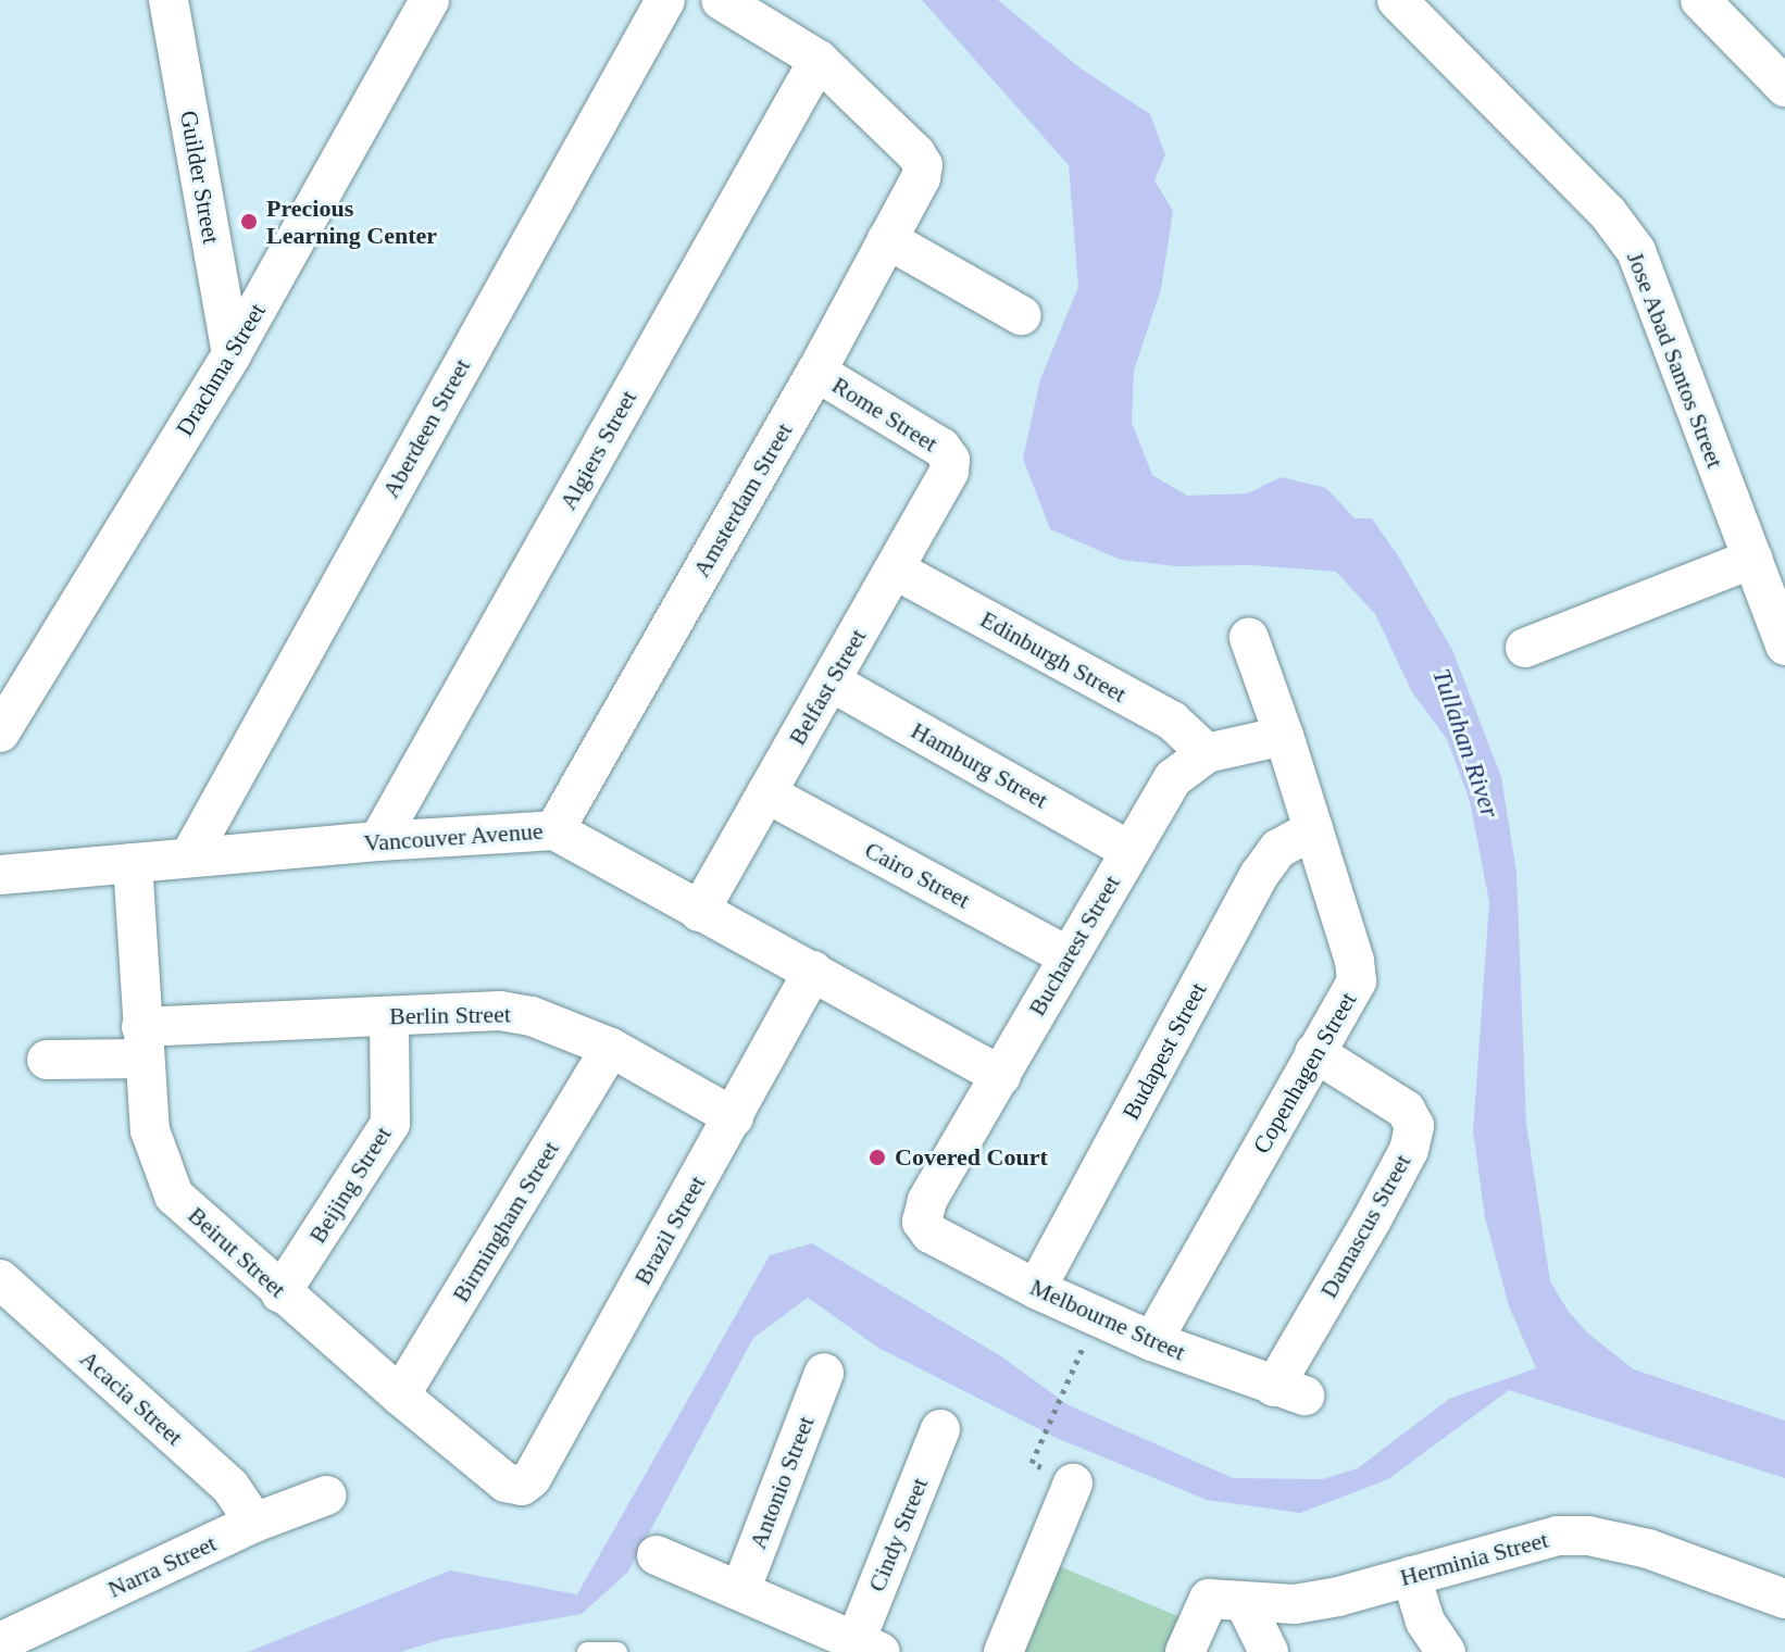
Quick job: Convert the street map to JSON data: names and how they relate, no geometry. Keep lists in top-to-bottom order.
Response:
{
  "streets": {
    "street": [
      "Guilder Street",
      "Jose Abad Santos Street",
      "Drachma Street",
      "Rome Street",
      "Aberdeen Street",
      "Algiers Street",
      "Amsterdam Street",
      "Edinburgh Street",
      "Belfast Street",
      "Hamburg Street",
      "Vancouver Avenue",
      "Cairo Street",
      "Bucharest Street",
      "Berlin Street",
      "Budapest Street",
      "Copenhagen Street",
      "Beijing Street",
      "Birmingham Street",
      "Damascus Street",
      "Brazil Street",
      "Beirut Street",
      "Melbourne Street",
      "Acacia Street",
      "Antonio Street",
      "Cindy Street",
      "Herminia Street",
      "Narra Street"
    ]
  },
  "crossings": [
    ["Guilder Street", "Drachma Street"],
    ["Rome Street", "Amsterdam Street"],
    ["Rome Street", "Belfast Street"],
    ["Aberdeen Street", "Vancouver Avenue"],
    ["Algiers Street", "Amsterdam Street"],
    ["Algiers Street", "Vancouver Avenue"],
    ["Amsterdam Street", "Vancouver Avenue"],
    ["Edinburgh Street", "Belfast Street"],
    ["Edinburgh Street", "Bucharest Street"],
    ["Belfast Street", "Hamburg Street"],
    ["Belfast Street", "Vancouver Avenue"],
    ["Belfast Street", "Cairo Street"],
    ["Hamburg Street", "Bucharest Street"],
    ["Vancouver Avenue", "Bucharest Street"],
    ["Vancouver Avenue", "Brazil Street"],
    ["Vancouver Avenue", "Beirut Street"],
    ["Cairo Street", "Bucharest Street"],
    ["Bucharest Street", "Copenhagen Street"],
    ["Bucharest Street", "Melbourne Street"],
    ["Berlin Street", "Beijing Street"],
    ["Berlin Street", "Birmingham Street"],
    ["Berlin Street", "Brazil Street"],
    ["Berlin Street", "Beirut Street"],
    ["Budapest Street", "Copenhagen Street"],
    ["Budapest Street", "Melbourne Street"],
    ["Copenhagen Street", "Damascus Street"],
    ["Copenhagen Street", "Melbourne Street"],
    ["Beijing Street", "Beirut Street"],
    ["Birmingham Street", "Beirut Street"],
    ["Damascus Street", "Melbourne Street"],
    ["Brazil Street", "Beirut Street"],
    ["Acacia Street", "Narra Street"]
  ],
  "water": ["Tullahan River"],
  "places": ["Precious Learning Center", "Covered Court"]
}
